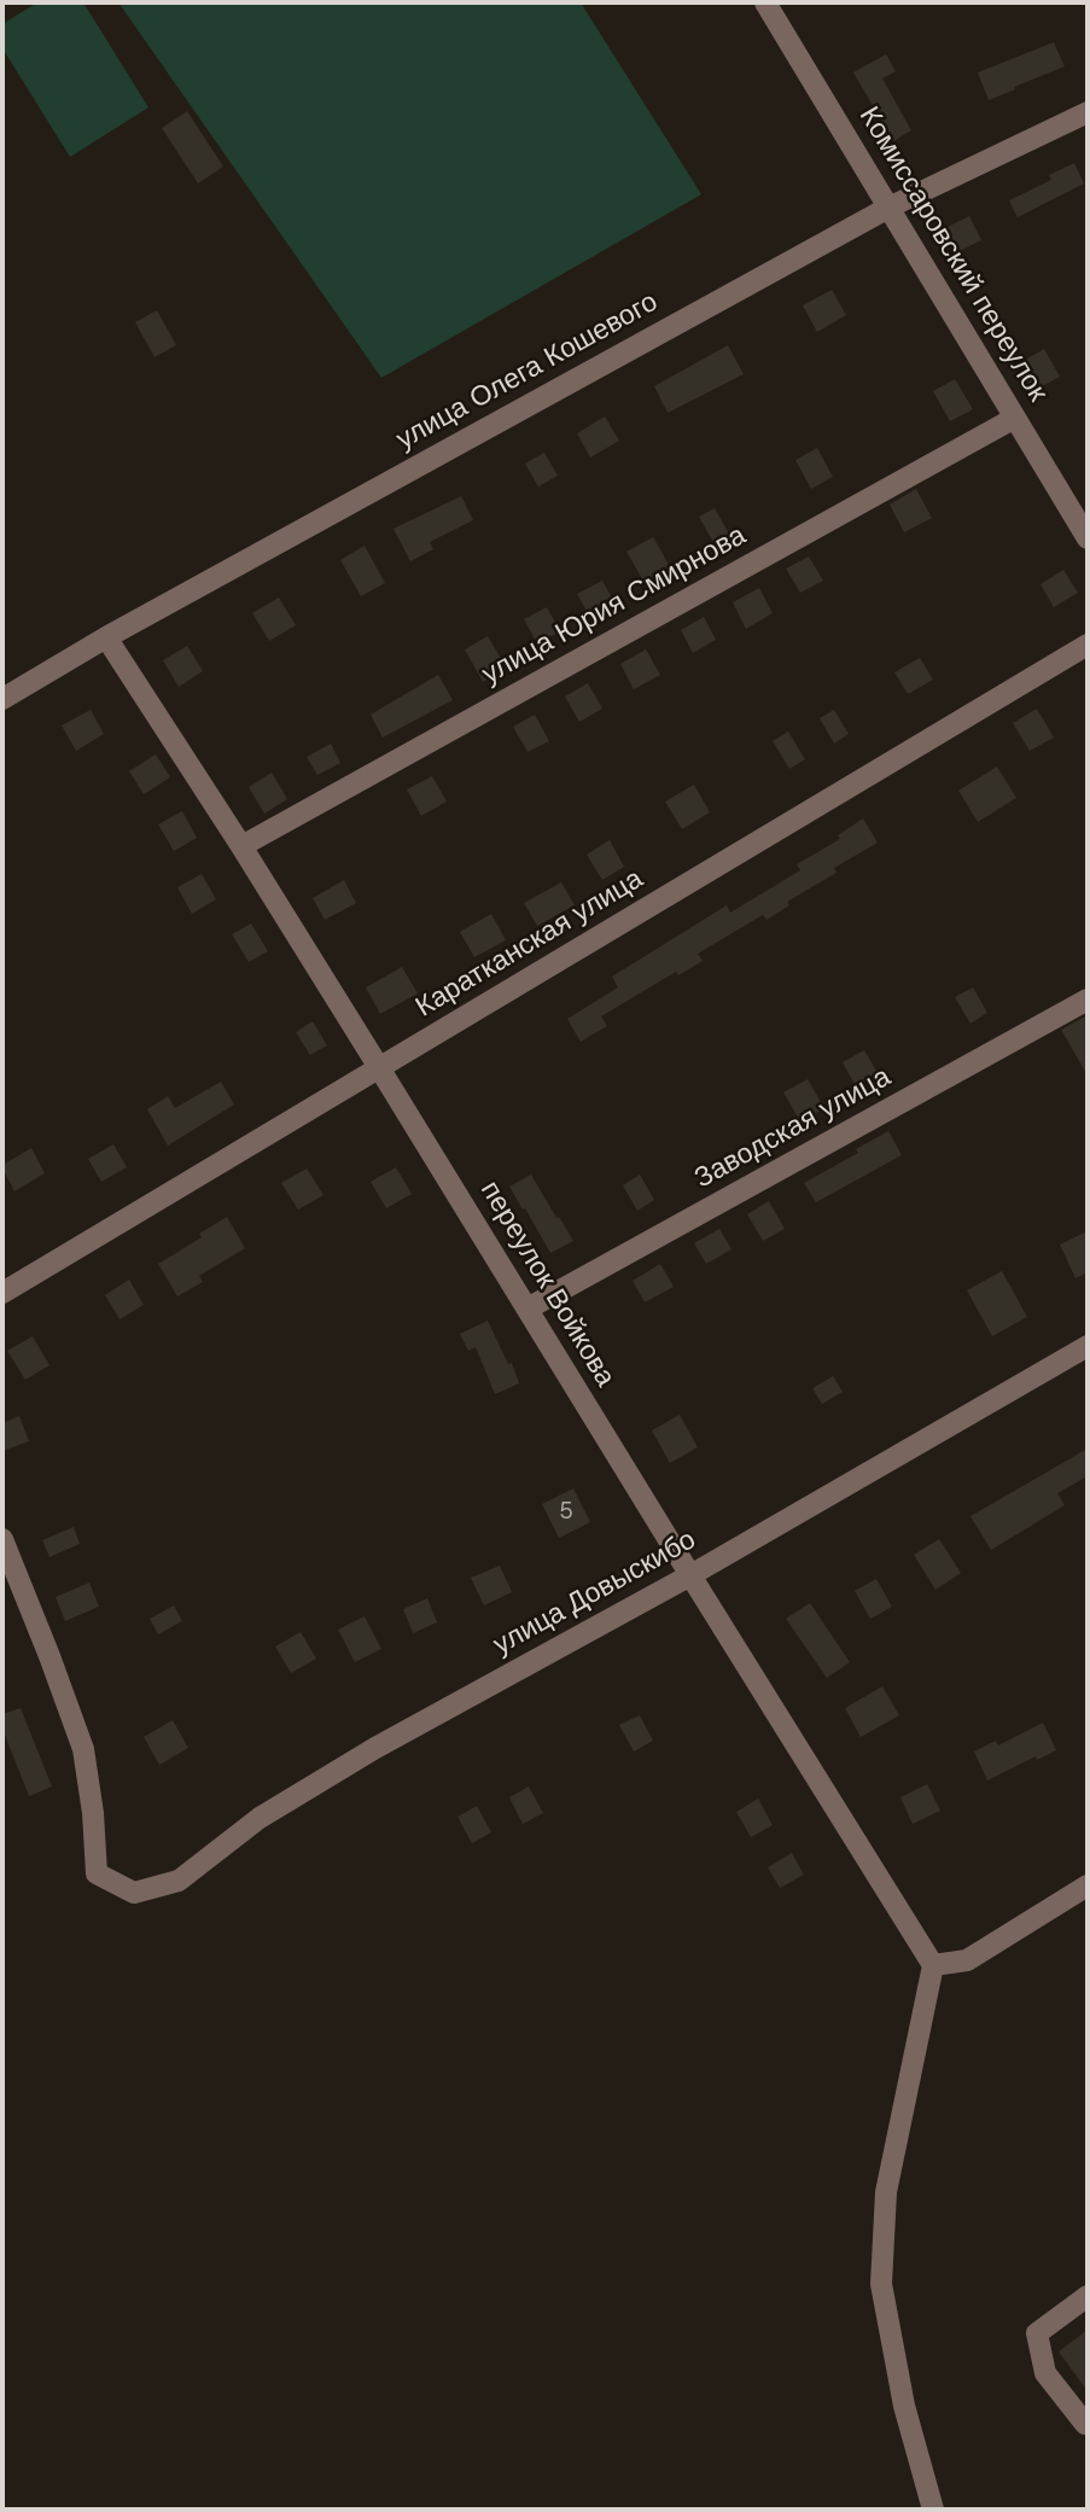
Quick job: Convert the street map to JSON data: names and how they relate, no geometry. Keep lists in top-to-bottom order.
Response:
{
  "streets": {
    "street": [
      "Комиссаровский переулок",
      "улица Олега Кошевого",
      "улица Юрия Смирнова",
      "Каратканская улица",
      "Заводская улица",
      "переулок Войкова",
      "улица Довыскибо"
    ]
  },
  "crossings": [
    ["Комиссаровский переулок", "улица Олега Кошевого"],
    ["Комиссаровский переулок", "улица Юрия Смирнова"],
    ["улица Олега Кошевого", "переулок Войкова"],
    ["улица Юрия Смирнова", "переулок Войкова"],
    ["Каратканская улица", "переулок Войкова"],
    ["Заводская улица", "переулок Войкова"],
    ["переулок Войкова", "улица Довыскибо"]
  ],
  "house_numbers": ["5"]
}
